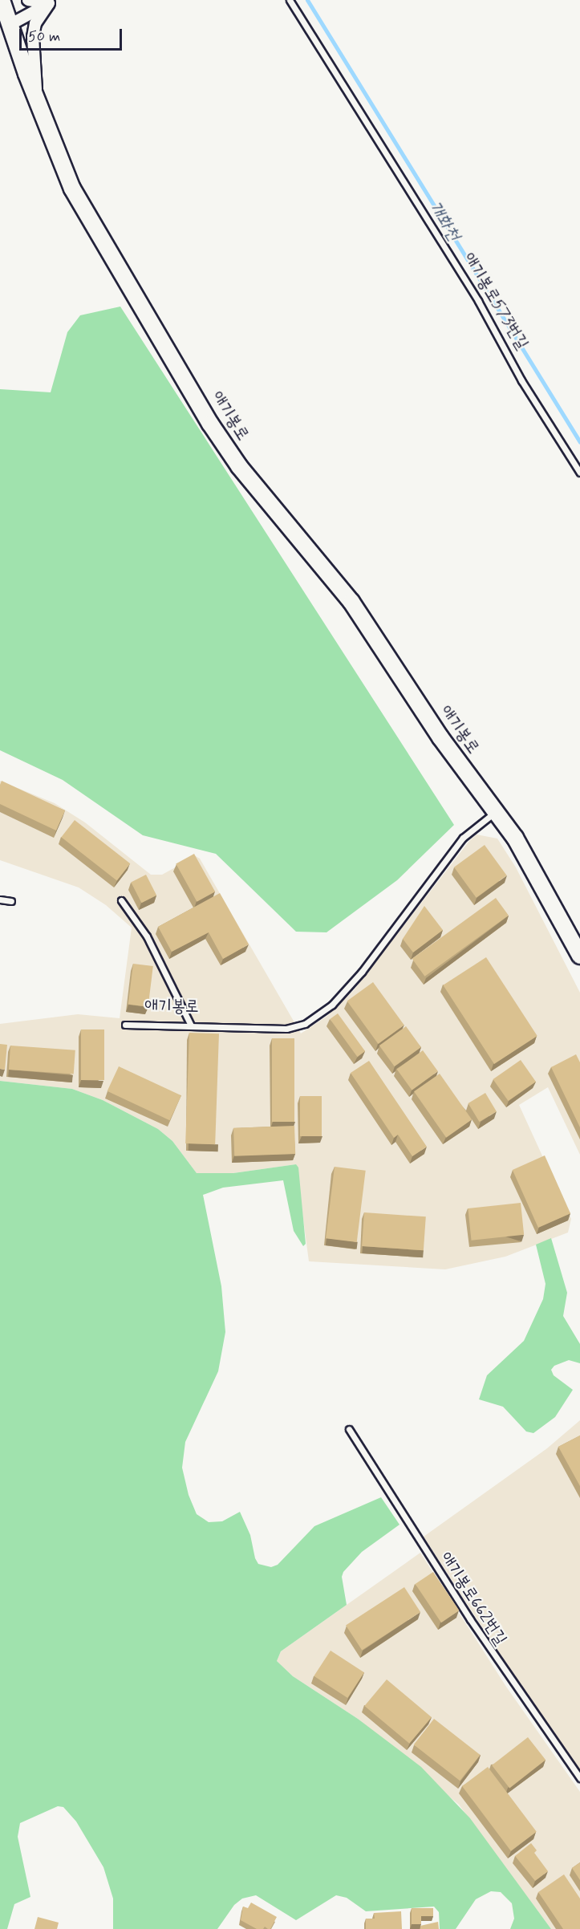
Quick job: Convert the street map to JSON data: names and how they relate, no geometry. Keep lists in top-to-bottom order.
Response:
{
  "streets": {
    "main road": ["애기봉로"],
    "lane": ["애기봉로573번길", "애기봉로662번길"]
  },
  "water": ["개화천"],
  "scale_bar": "50 m"
}
